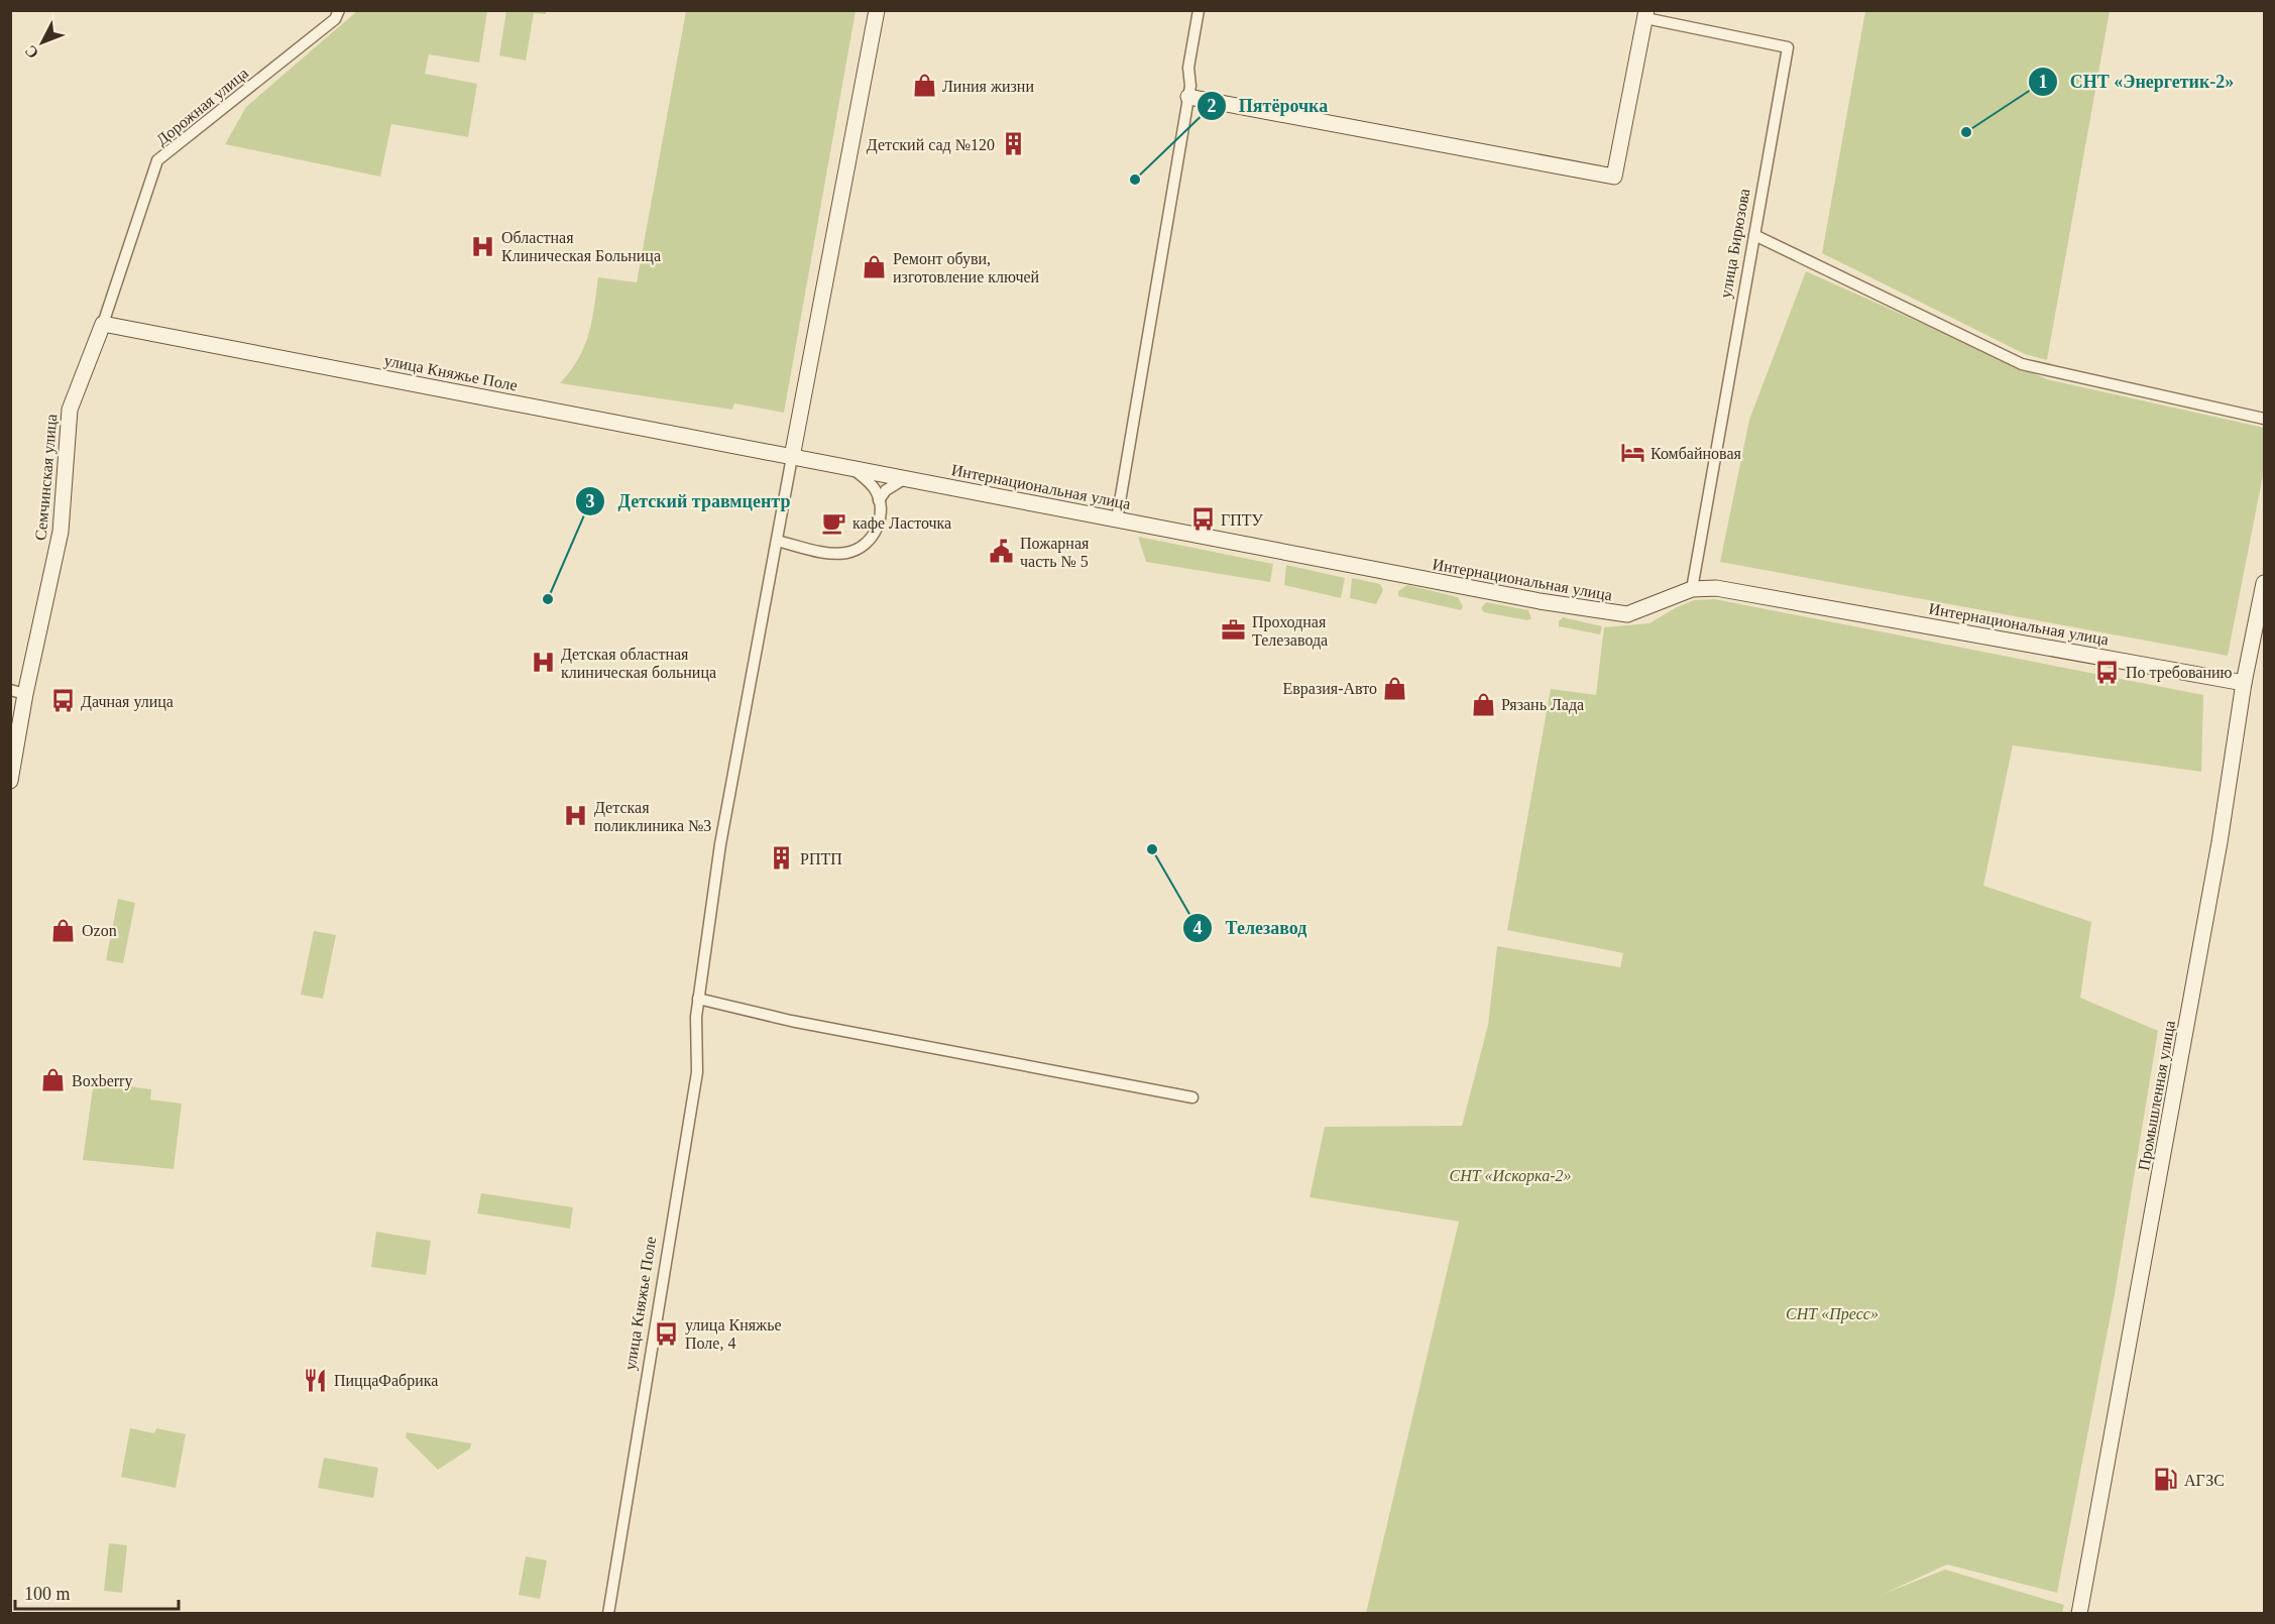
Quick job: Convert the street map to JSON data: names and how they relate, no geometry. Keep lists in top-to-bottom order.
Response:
{
  "streets": {
    "street": [
      "Дорожная улица",
      "улица Бирюзова",
      "улица Княжье Поле",
      "Семчинская улица",
      "Интернациональная улица",
      "Промышленная улица"
    ]
  },
  "crossings": [
    ["Дорожная улица", "улица Княжье Поле"],
    ["Дорожная улица", "Семчинская улица"],
    ["улица Бирюзова", "Интернациональная улица"],
    ["улица Княжье Поле", "Семчинская улица"],
    ["улица Княжье Поле", "Интернациональная улица"],
    ["Интернациональная улица", "Промышленная улица"]
  ],
  "parks": ["СНТ «Искорка-2»", "СНТ «Пресс»"],
  "places": {
    "shop": [
      "Линия жизни",
      "Ремонт обуви, изготовление ключей",
      "Евразия-Авто",
      "Рязань Лада",
      "Ozon",
      "Boxberry"
    ],
    "other": [
      "СНТ «Энергетик-2»",
      "Пятёрочка",
      "Детский травмцентр",
      "Телезавод"
    ],
    "building": ["Детский сад №120", "РПТП"],
    "hospital": ["Областная Клиническая Больница", "Детская областная клиническая больница", "Детская поликлиника №3"],
    "hotel": ["Комбайновая"],
    "bus stop": [
      "ГПТУ",
      "По требованию",
      "Дачная улица",
      "улица Княжье Поле, 4"
    ],
    "cafe": ["кафе Ласточка"],
    "public building": ["Пожарная часть № 5"],
    "office": ["Проходная Телезавода"],
    "restaurant": ["ПиццаФабрика"],
    "fuel station": ["АГЗС"]
  },
  "scale_bar": "100 m",
  "north": "bottom left"
}
